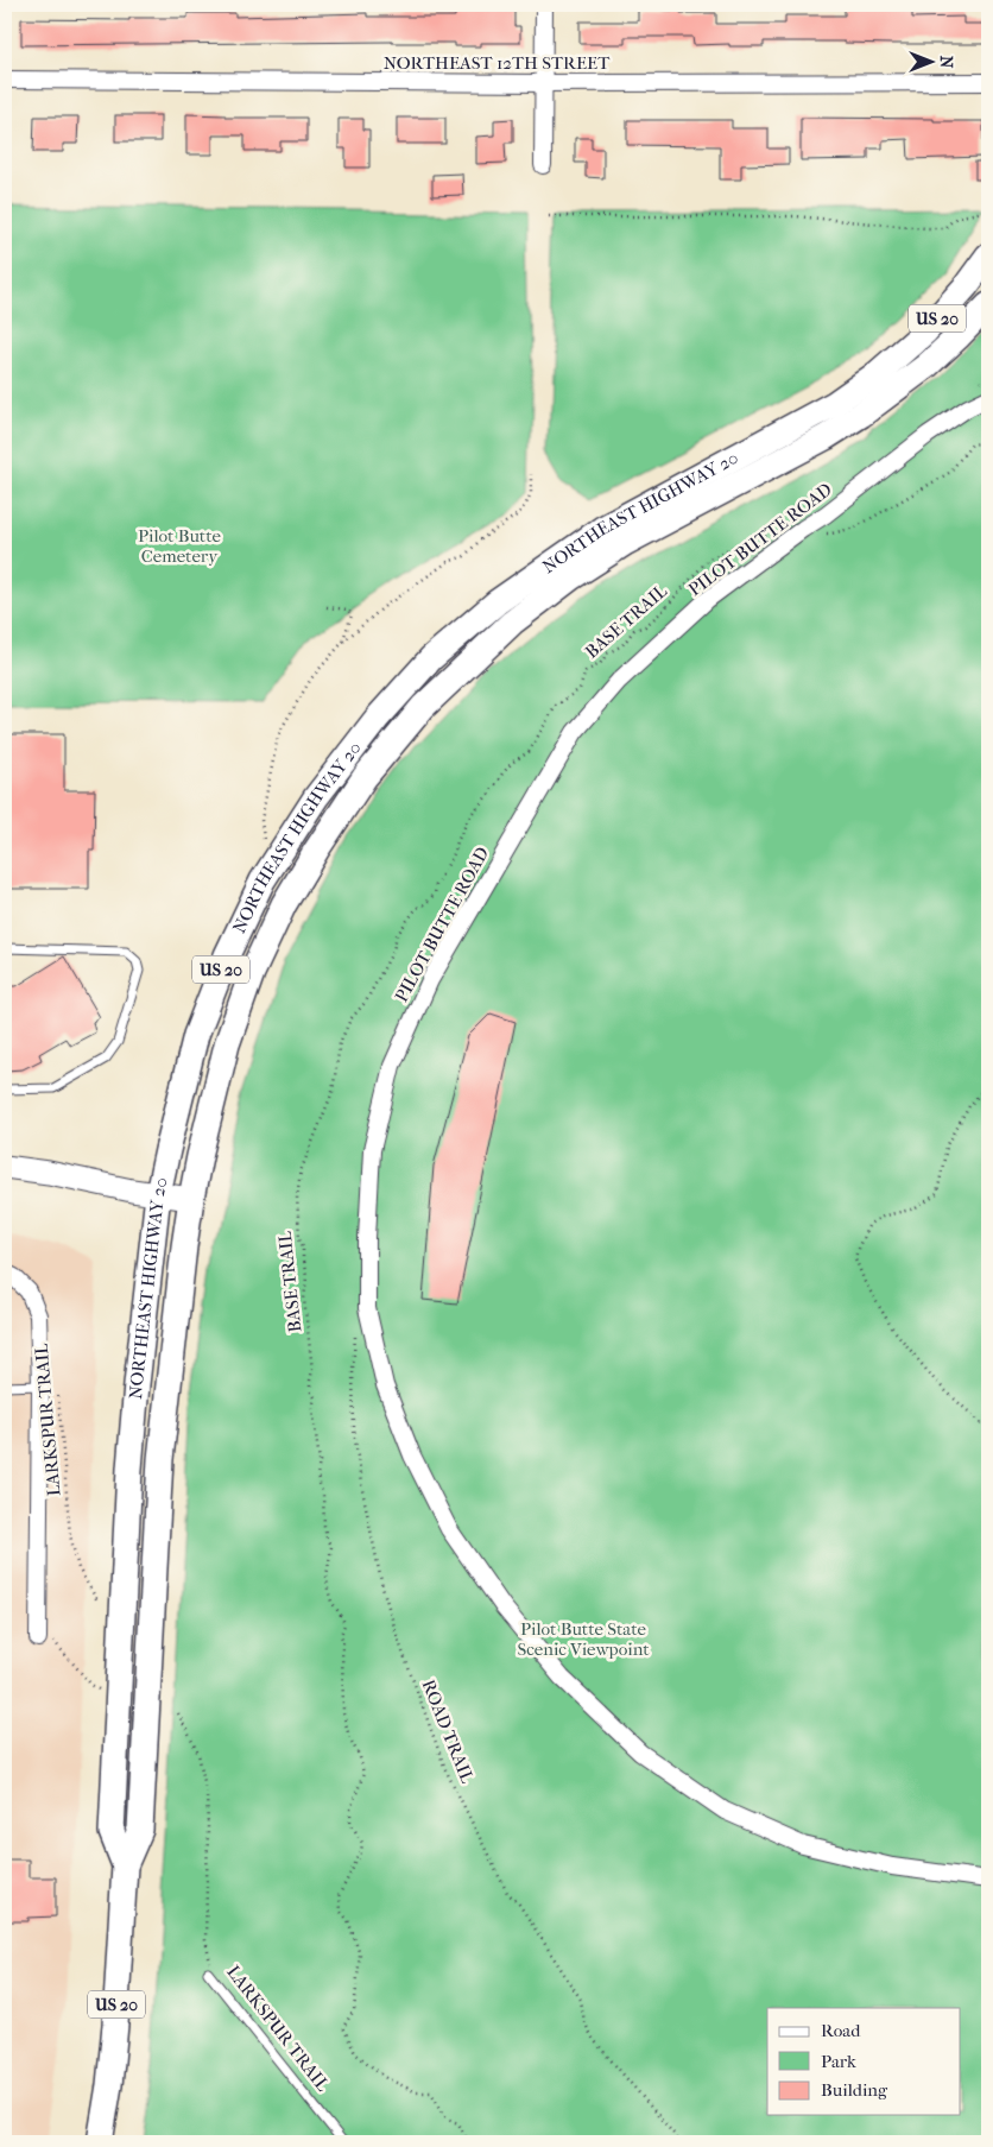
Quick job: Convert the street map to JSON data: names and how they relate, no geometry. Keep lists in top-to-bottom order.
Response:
{
  "streets": {
    "main road": ["US 20", "NORTHEAST HIGHWAY 20"],
    "street": ["NORTHEAST 12TH STREET", "PILOT BUTTE ROAD"],
    "path": ["BASE TRAIL", "LARKSPUR TRAIL", "ROAD TRAIL"]
  },
  "crossings": [
    ["PILOT BUTTE ROAD", "ROAD TRAIL"]
  ],
  "parks": ["Pilot Butte Cemetery", "Pilot Butte State Scenic Viewpoint"],
  "legend": ["Road", "Park", "Building"],
  "north": "right"
}
